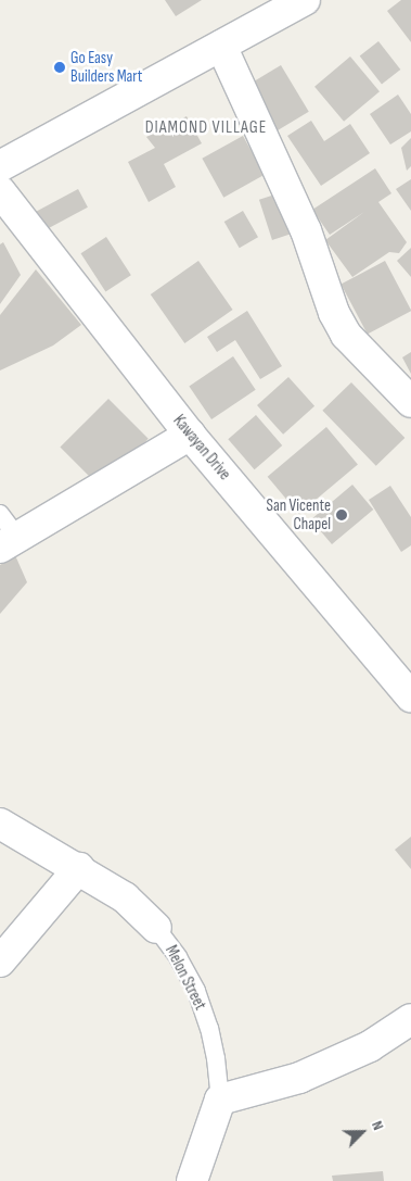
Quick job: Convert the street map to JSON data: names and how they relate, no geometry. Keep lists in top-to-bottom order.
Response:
{
  "streets": {
    "street": ["Kawayan Drive", "Melon Street"]
  },
  "districts": ["DIAMOND VILLAGE"],
  "places": ["Go Easy Builders Mart", "San Vicente Chapel"],
  "north": "top right"
}
